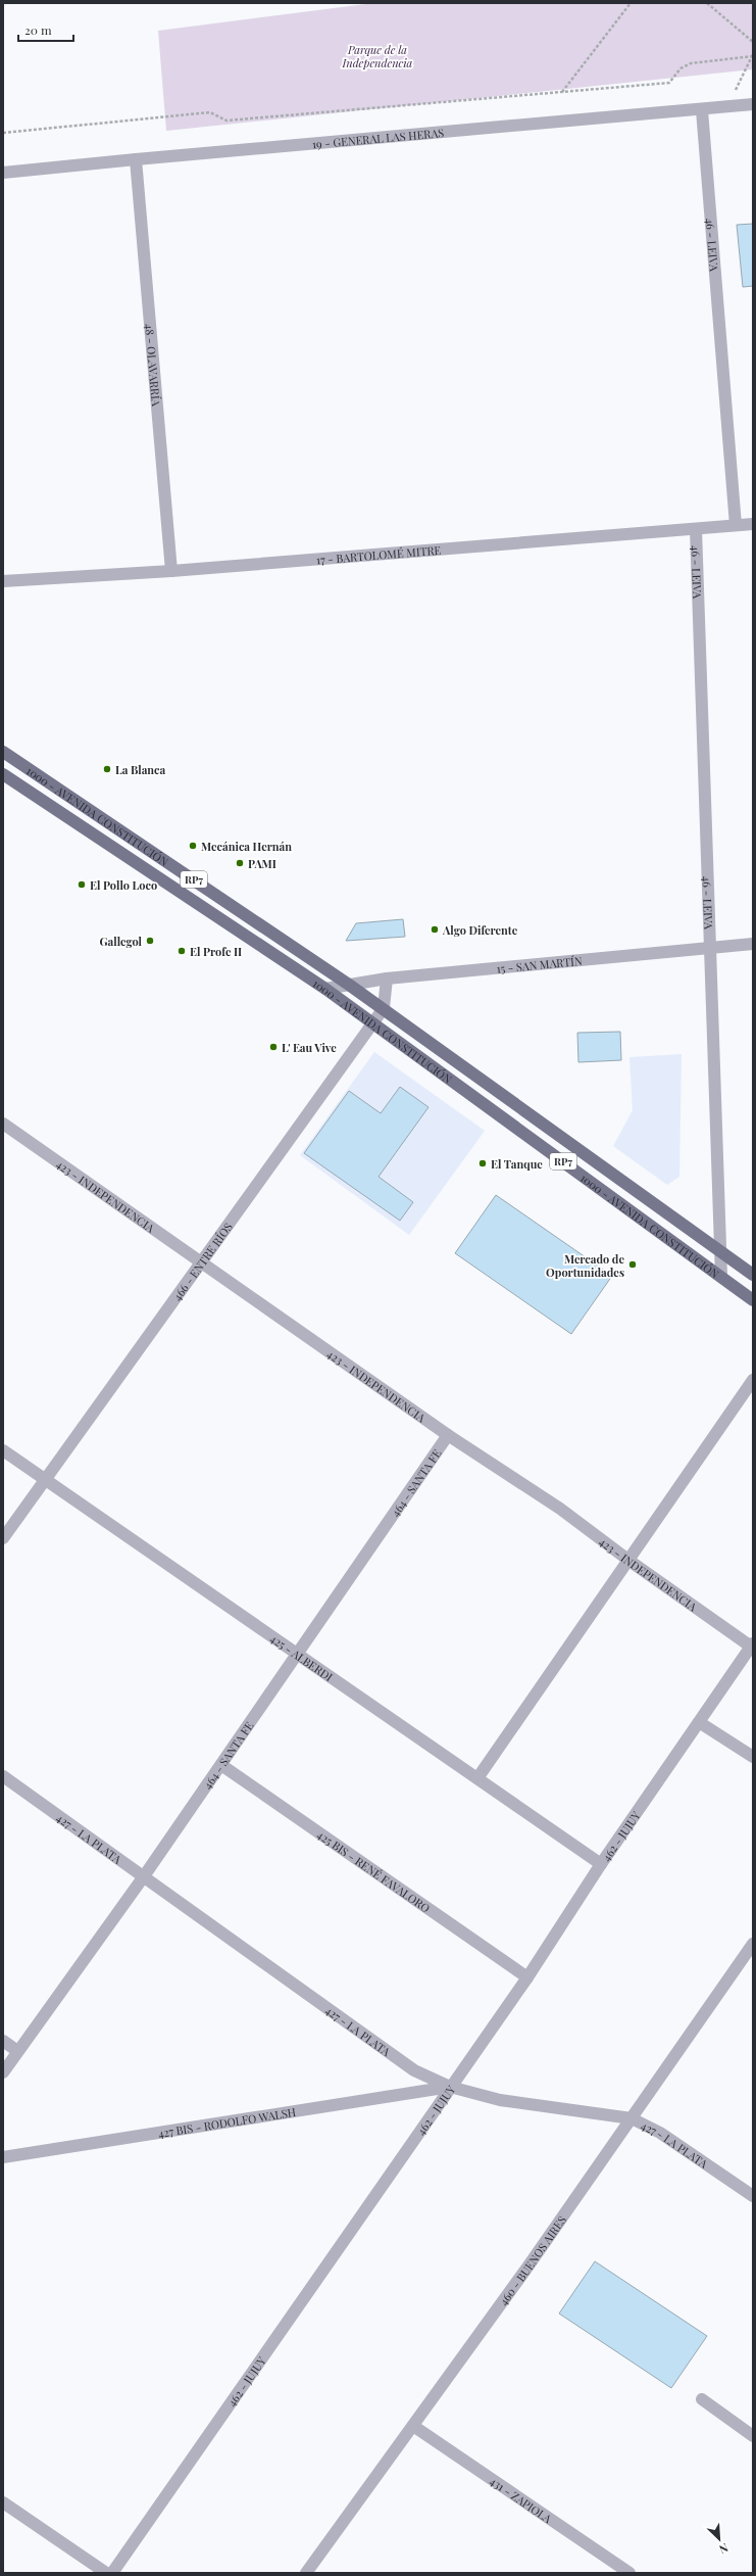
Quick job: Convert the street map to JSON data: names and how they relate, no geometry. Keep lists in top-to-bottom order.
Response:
{
  "streets": {
    "main road": ["1000 - AVENIDA CONSTITUCIÓN", "RP7"],
    "street": [
      "19 - GENERAL LAS HERAS",
      "46 - LEIVA",
      "48 - OLAVARRÍA",
      "17 - BARTOLOMÉ MITRE",
      "15 - SAN MARTÍN",
      "423 - INDEPENDENCIA",
      "466 - ENTRE RÍOS",
      "464 - SANTA FE",
      "425 - ALBERDI",
      "462 - JUJUY",
      "427 - LA PLATA",
      "425 BIS - RENÉ FAVALORO",
      "427 BIS - RODOLFO WALSH",
      "460 - BUENOS AIRES",
      "431 - ZAPIOLA"
    ]
  },
  "crossings": [
    ["19 - GENERAL LAS HERAS", "46 - LEIVA"],
    ["19 - GENERAL LAS HERAS", "48 - OLAVARRÍA"],
    ["46 - LEIVA", "17 - BARTOLOMÉ MITRE"],
    ["46 - LEIVA", "1000 - AVENIDA CONSTITUCIÓN"],
    ["46 - LEIVA", "15 - SAN MARTÍN"],
    ["48 - OLAVARRÍA", "17 - BARTOLOMÉ MITRE"],
    ["1000 - AVENIDA CONSTITUCIÓN", "15 - SAN MARTÍN"],
    ["1000 - AVENIDA CONSTITUCIÓN", "466 - ENTRE RÍOS"],
    ["15 - SAN MARTÍN", "466 - ENTRE RÍOS"],
    ["423 - INDEPENDENCIA", "466 - ENTRE RÍOS"],
    ["423 - INDEPENDENCIA", "464 - SANTA FE"],
    ["423 - INDEPENDENCIA", "462 - JUJUY"],
    ["466 - ENTRE RÍOS", "425 - ALBERDI"],
    ["464 - SANTA FE", "425 - ALBERDI"],
    ["464 - SANTA FE", "427 - LA PLATA"],
    ["464 - SANTA FE", "425 BIS - RENÉ FAVALORO"],
    ["425 - ALBERDI", "462 - JUJUY"],
    ["462 - JUJUY", "427 - LA PLATA"],
    ["462 - JUJUY", "425 BIS - RENÉ FAVALORO"],
    ["462 - JUJUY", "427 BIS - RODOLFO WALSH"],
    ["427 - LA PLATA", "427 BIS - RODOLFO WALSH"],
    ["427 - LA PLATA", "460 - BUENOS AIRES"],
    ["460 - BUENOS AIRES", "431 - ZAPIOLA"]
  ],
  "parks": ["Parque de la Independencia"],
  "places": [
    "La Blanca",
    "Mecánica Hernán",
    "PAMI",
    "El Pollo Loco",
    "Algo Diferente",
    "Gallegol",
    "El Profe II",
    "L' Eau Vive",
    "El Tanque",
    "Mercado de Oportunidades"
  ],
  "scale_bar": "20 m",
  "north": "bottom right"
}
